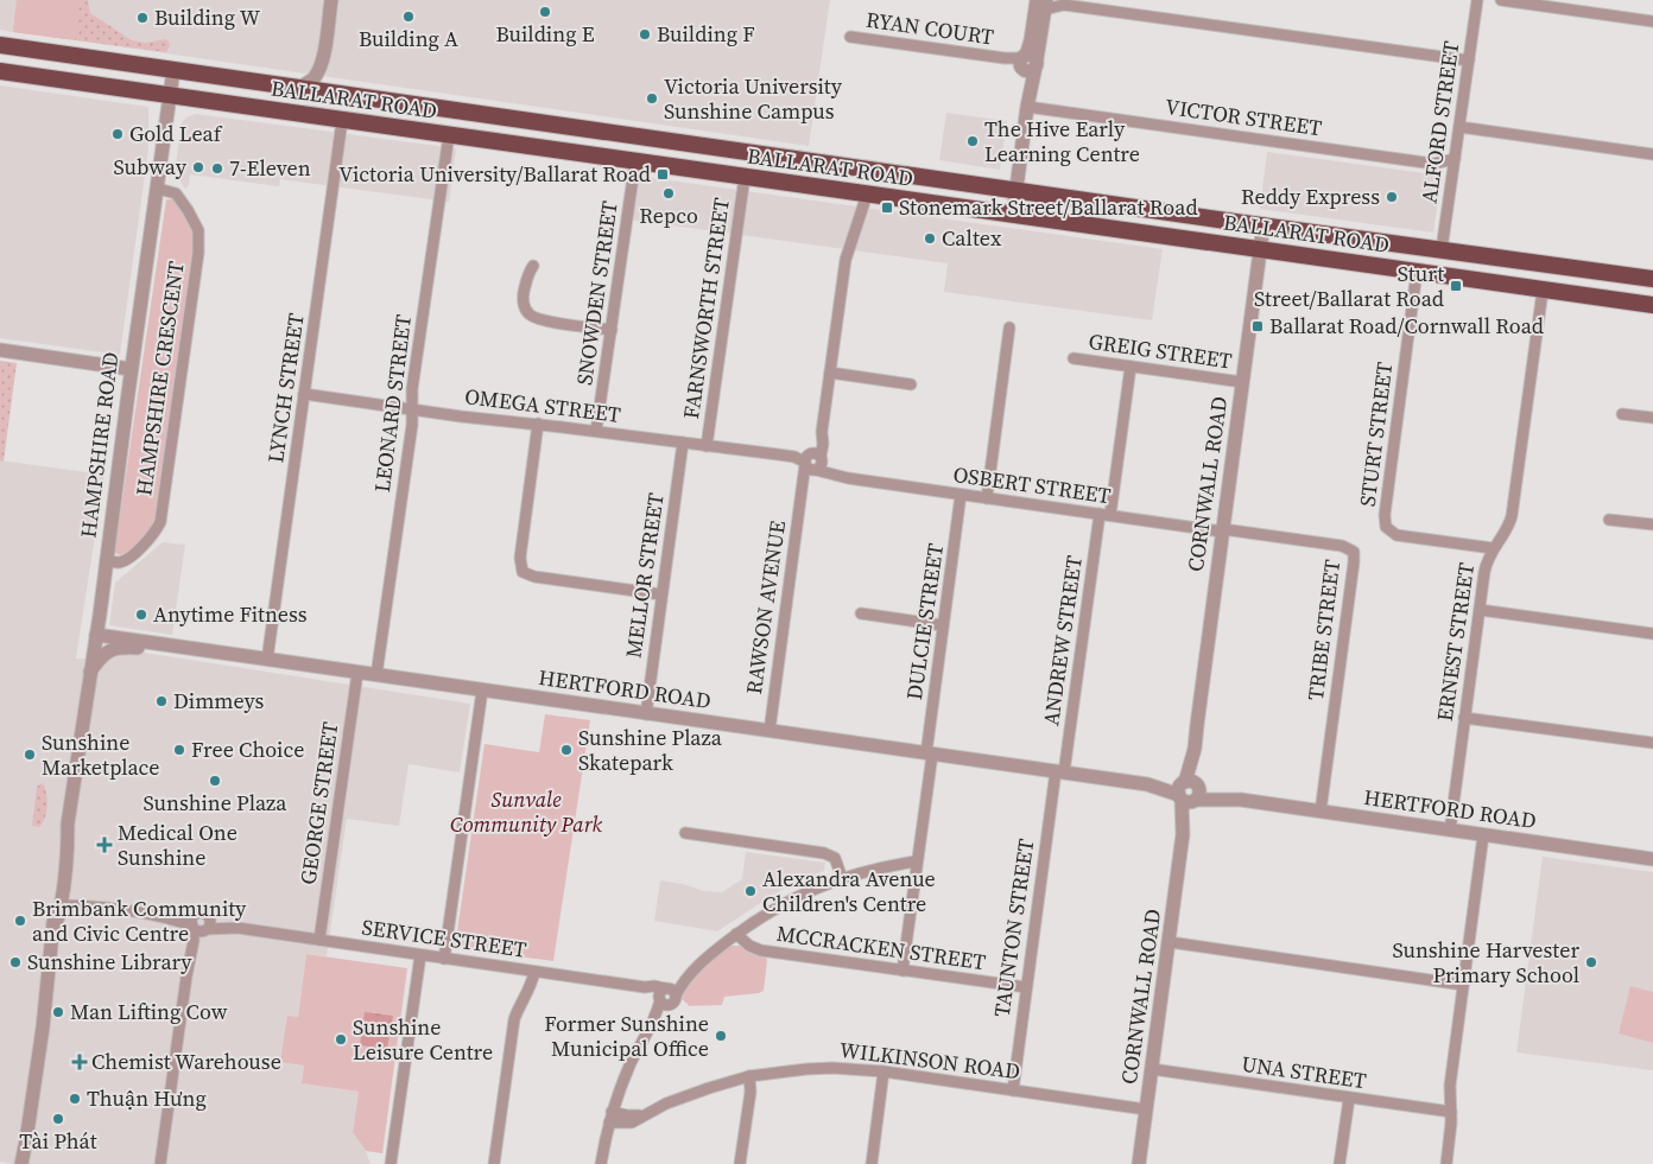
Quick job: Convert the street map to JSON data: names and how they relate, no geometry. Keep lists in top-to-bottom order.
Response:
{
  "streets": {
    "highway": ["BALLARAT ROAD"],
    "street": [
      "RYAN COURT",
      "VICTOR STREET",
      "ALFORD STREET",
      "SNOWDEN STREET",
      "FARNSWORTH STREET",
      "GREIG STREET",
      "HAMPSHIRE CRESCENT",
      "LYNCH STREET",
      "LEONARD STREET",
      "OMEGA STREET",
      "STURT STREET",
      "HAMPSHIRE ROAD",
      "CORNWALL ROAD",
      "OSBERT STREET",
      "MELLOR STREET",
      "RAWSON AVENUE",
      "DULCIE STREET",
      "TRIBE STREET",
      "ANDREW STREET",
      "ERNEST STREET",
      "HERTFORD ROAD",
      "GEORGE STREET",
      "TAUNTON STREET",
      "SERVICE STREET",
      "MCCRACKEN STREET",
      "WILKINSON ROAD",
      "UNA STREET"
    ]
  },
  "crossings": [
    ["BALLARAT ROAD", "ALFORD STREET"],
    ["BALLARAT ROAD", "SNOWDEN STREET"],
    ["BALLARAT ROAD", "FARNSWORTH STREET"],
    ["BALLARAT ROAD", "LYNCH STREET"],
    ["BALLARAT ROAD", "LEONARD STREET"],
    ["BALLARAT ROAD", "STURT STREET"],
    ["BALLARAT ROAD", "HAMPSHIRE ROAD"],
    ["BALLARAT ROAD", "CORNWALL ROAD"],
    ["BALLARAT ROAD", "ERNEST STREET"],
    ["VICTOR STREET", "ALFORD STREET"],
    ["SNOWDEN STREET", "OMEGA STREET"],
    ["FARNSWORTH STREET", "OMEGA STREET"],
    ["GREIG STREET", "CORNWALL ROAD"],
    ["GREIG STREET", "ANDREW STREET"],
    ["HAMPSHIRE CRESCENT", "HAMPSHIRE ROAD"],
    ["LYNCH STREET", "OMEGA STREET"],
    ["LYNCH STREET", "HERTFORD ROAD"],
    ["LEONARD STREET", "OMEGA STREET"],
    ["LEONARD STREET", "HERTFORD ROAD"],
    ["OMEGA STREET", "OSBERT STREET"],
    ["OMEGA STREET", "MELLOR STREET"],
    ["OMEGA STREET", "RAWSON AVENUE"],
    ["STURT STREET", "ERNEST STREET"],
    ["HAMPSHIRE ROAD", "HERTFORD ROAD"],
    ["HAMPSHIRE ROAD", "SERVICE STREET"],
    ["CORNWALL ROAD", "OSBERT STREET"],
    ["CORNWALL ROAD", "TRIBE STREET"],
    ["CORNWALL ROAD", "HERTFORD ROAD"],
    ["CORNWALL ROAD", "WILKINSON ROAD"],
    ["CORNWALL ROAD", "UNA STREET"],
    ["OSBERT STREET", "RAWSON AVENUE"],
    ["OSBERT STREET", "DULCIE STREET"],
    ["OSBERT STREET", "TRIBE STREET"],
    ["OSBERT STREET", "ANDREW STREET"],
    ["MELLOR STREET", "HERTFORD ROAD"],
    ["RAWSON AVENUE", "HERTFORD ROAD"],
    ["DULCIE STREET", "HERTFORD ROAD"],
    ["DULCIE STREET", "MCCRACKEN STREET"],
    ["TRIBE STREET", "HERTFORD ROAD"],
    ["ANDREW STREET", "HERTFORD ROAD"],
    ["ANDREW STREET", "TAUNTON STREET"],
    ["ERNEST STREET", "HERTFORD ROAD"],
    ["HERTFORD ROAD", "GEORGE STREET"],
    ["HERTFORD ROAD", "TAUNTON STREET"],
    ["GEORGE STREET", "SERVICE STREET"],
    ["TAUNTON STREET", "MCCRACKEN STREET"],
    ["TAUNTON STREET", "WILKINSON ROAD"]
  ],
  "parks": ["Sunvale Community Park"],
  "places": {
    "other": [
      "Building E",
      "Building A",
      "Building W",
      "Building F",
      "Victoria University Sunshine Campus",
      "Gold Leaf",
      "The Hive Early Learning Centre",
      "Subway",
      "7-Eleven",
      "Repco",
      "Reddy Express",
      "Caltex",
      "Anytime Fitness",
      "Dimmeys",
      "Free Choice",
      "Sunshine Plaza Skatepark",
      "Sunshine Marketplace",
      "Sunshine Plaza",
      "Alexandra Avenue Children's Centre",
      "Brimbank Community and Civic Centre",
      "Sunshine Library",
      "Sunshine Harvester Primary School",
      "Man Lifting Cow",
      "Former Sunshine Municipal Office",
      "Sunshine Leisure Centre",
      "Thuận Hưng",
      "Tài Phát"
    ],
    "transit": [
      "Victoria University/Ballarat Road",
      "Stonemark Street/Ballarat Road",
      "Sturt Street/Ballarat Road",
      "Ballarat Road/Cornwall Road"
    ],
    "health": ["Medical One Sunshine", "Chemist Warehouse"]
  }
}
